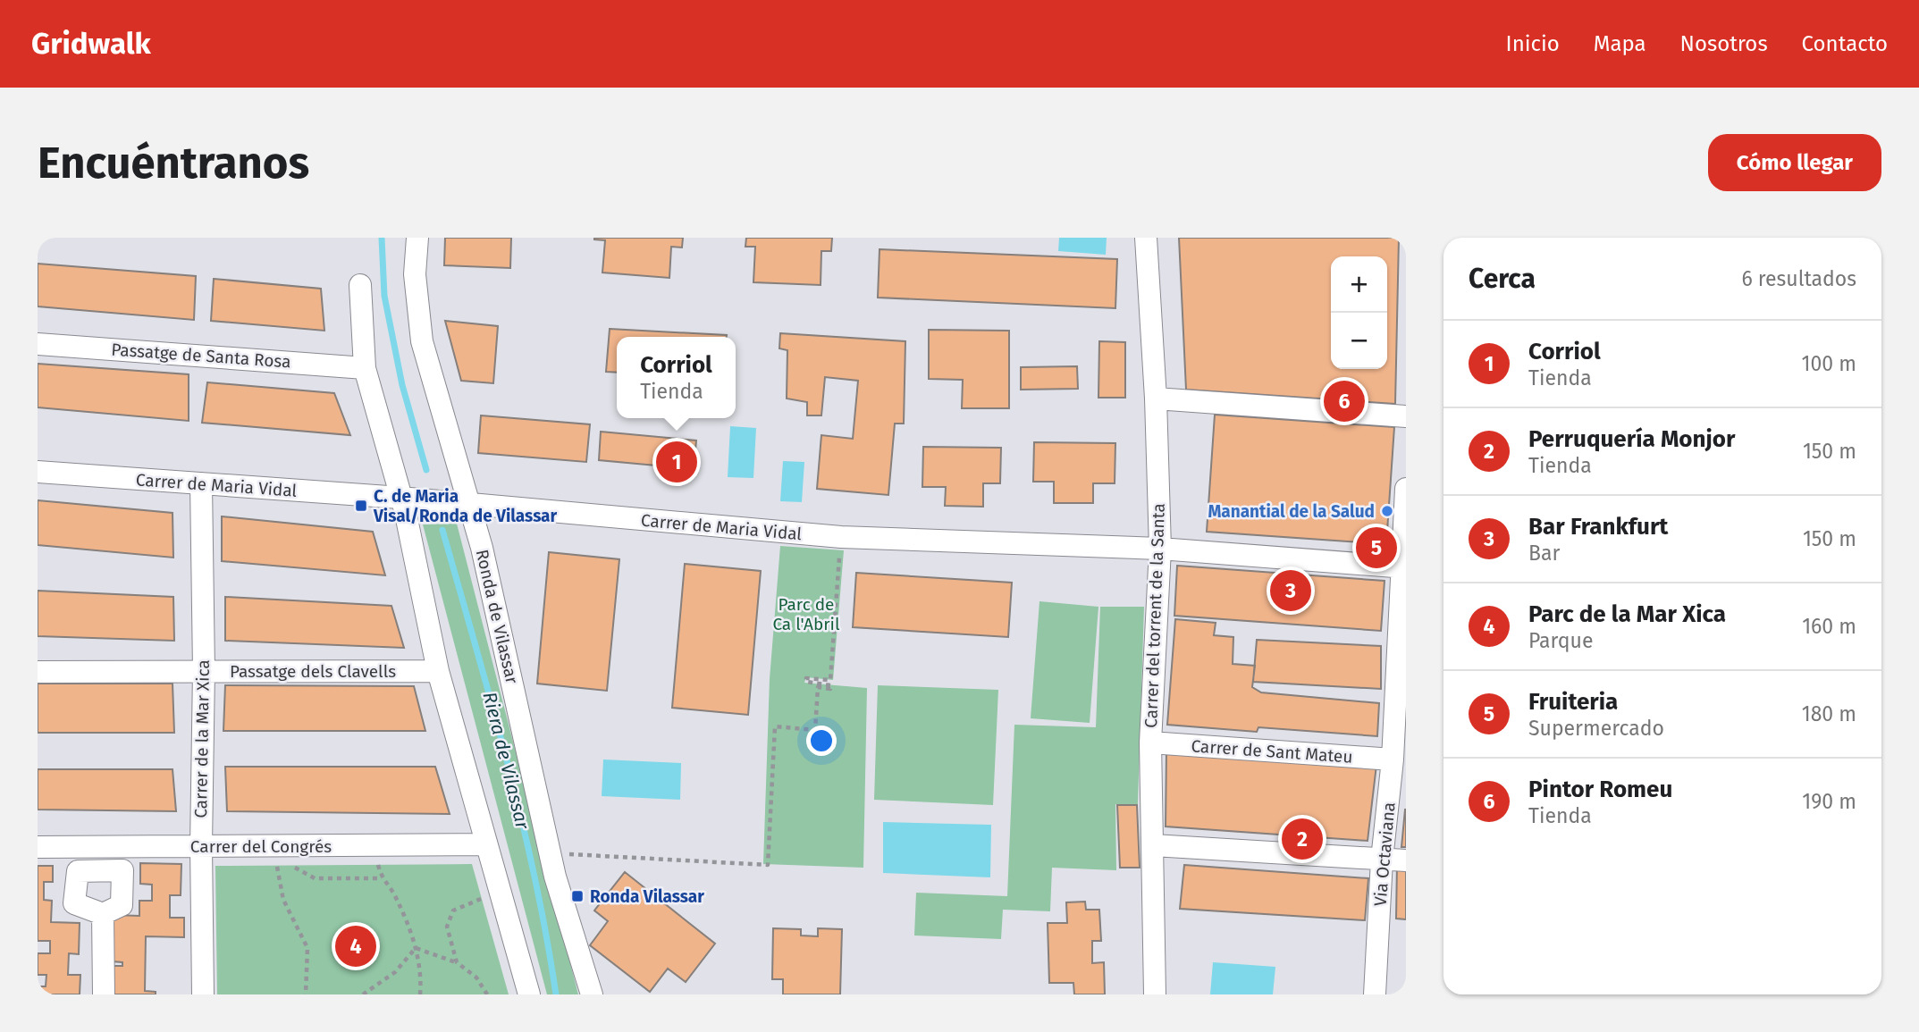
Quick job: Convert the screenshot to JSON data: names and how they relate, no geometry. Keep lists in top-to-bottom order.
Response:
{
  "streets": {
    "street": [
      "Passatge de Santa Rosa",
      "Carrer de Maria Vidal",
      "Carrer del torrent de la Santa",
      "Ronda de Vilassar",
      "Passatge dels Clavells",
      "Carrer de la Mar Xica",
      "Carrer de Sant Mateu",
      "Carrer del Congrés",
      "Via Octaviana"
    ]
  },
  "crossings": [
    ["Carrer de Maria Vidal", "Carrer del torrent de la Santa"],
    ["Carrer de Maria Vidal", "Ronda de Vilassar"],
    ["Carrer de Maria Vidal", "Carrer de la Mar Xica"],
    ["Carrer de Maria Vidal", "Via Octaviana"],
    ["Carrer del torrent de la Santa", "Carrer de Sant Mateu"],
    ["Passatge dels Clavells", "Carrer de la Mar Xica"],
    ["Carrer de la Mar Xica", "Carrer del Congrés"],
    ["Carrer de Sant Mateu", "Via Octaviana"]
  ],
  "water": ["Riera de Vilassar"],
  "parks": ["Parc de Ca l'Abril"],
  "places": {
    "transit": ["C. de Maria Visal/Ronda de Vilassar", "Ronda Vilassar"],
    "other": ["Manantial de la Salud"]
  },
  "page": {
    "header": "Gridwalk",
    "nav": [
      "Inicio",
      "Mapa",
      "Nosotros",
      "Contacto"
    ],
    "buttons": "Cómo llegar",
    "title": "Encuéntranos",
    "heading": ["Cerca", "6 resultados"],
    "map_buttons": ["+", "−"],
    "list": [
      {
        "mark": "1",
        "name": "Corriol",
        "note": "Tienda",
        "value": "100 m"
      },
      {
        "mark": "2",
        "name": "Perruquería Monjor",
        "note": "Tienda",
        "value": "150 m"
      },
      {
        "mark": "3",
        "name": "Bar Frankfurt",
        "note": "Bar",
        "value": "150 m"
      },
      {
        "mark": "4",
        "name": "Parc de la Mar Xica",
        "note": "Parque",
        "value": "160 m"
      },
      {
        "mark": "5",
        "name": "Fruiteria",
        "note": "Supermercado",
        "value": "180 m"
      },
      {
        "mark": "6",
        "name": "Pintor Romeu",
        "note": "Tienda",
        "value": "190 m"
      }
    ],
    "popup": ["Corriol", "Tienda"],
    "pins": [
      "6",
      "1",
      "5",
      "3",
      "2",
      "4"
    ]
  }
}
